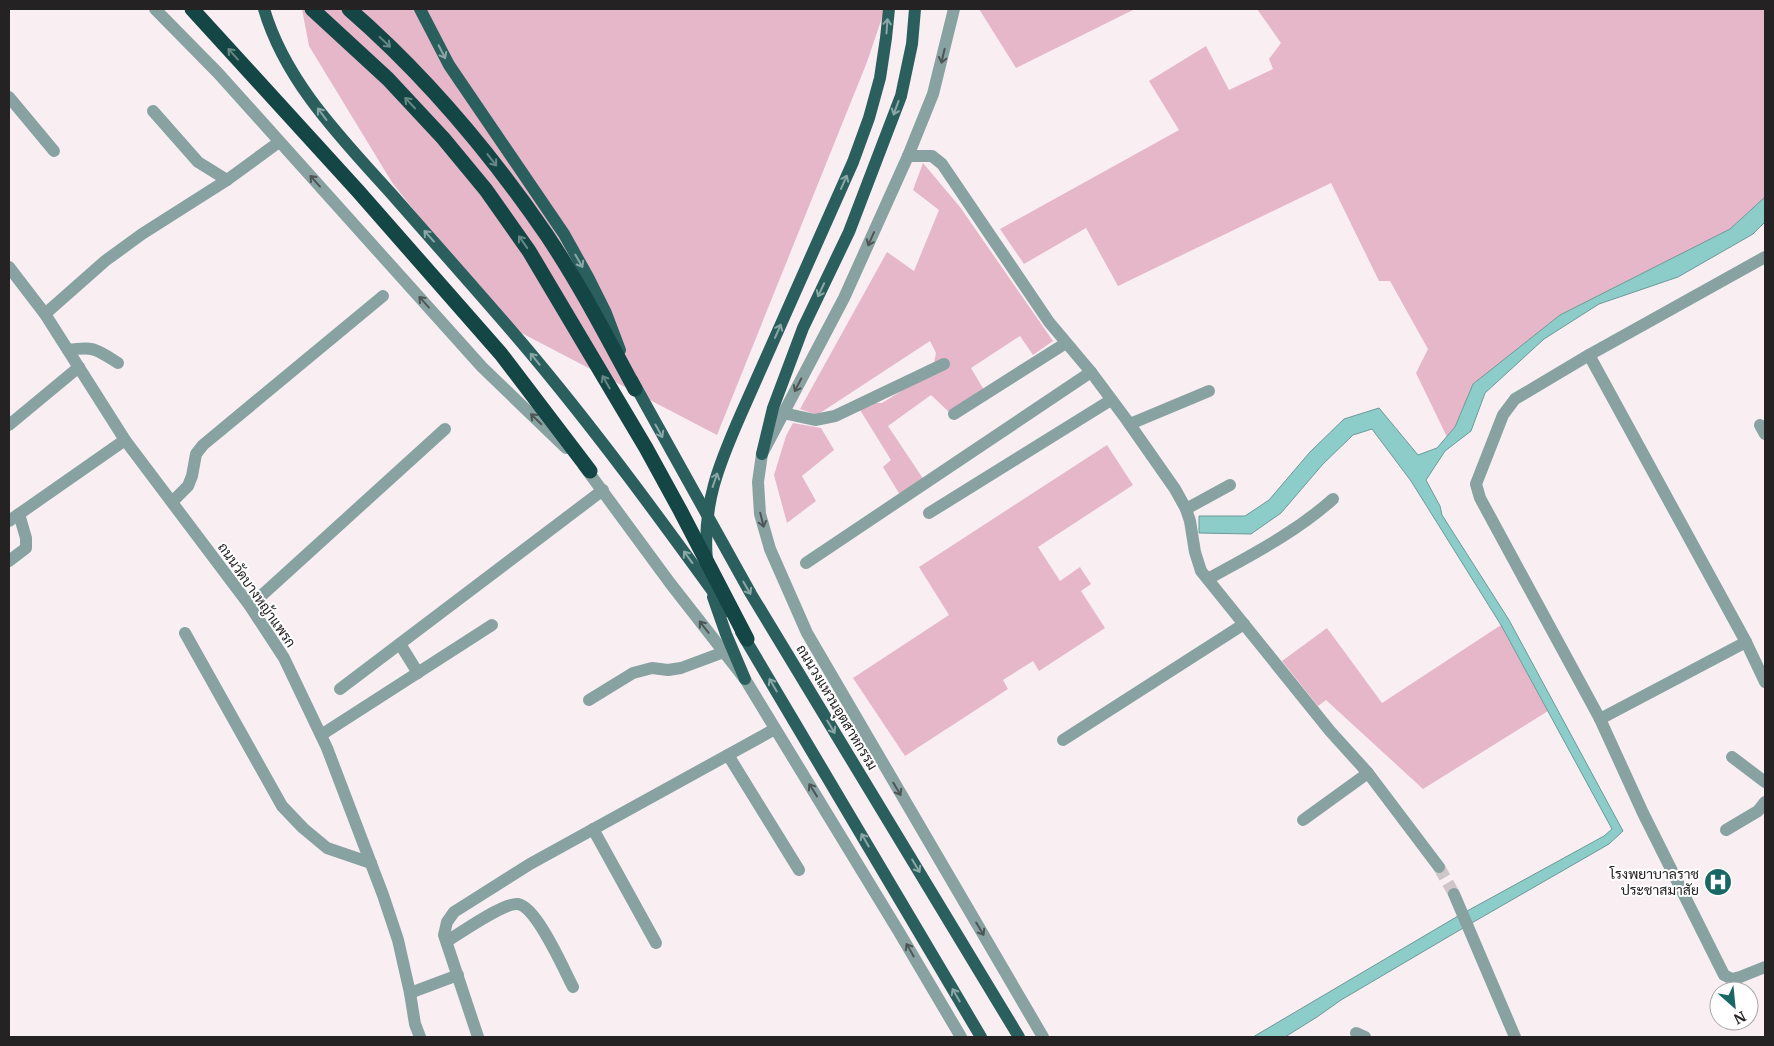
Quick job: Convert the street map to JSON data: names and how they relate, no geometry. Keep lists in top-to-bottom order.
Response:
{
  "streets": {
    "main road": ["ถนนวงแหวนอุตสาหกรรม"],
    "street": ["ถนนวัดบางหญ้าแพรก"]
  },
  "places": {
    "hospital": ["โรงพยาบาลราช ประชาสมาสัย"]
  },
  "north": "bottom right"
}
